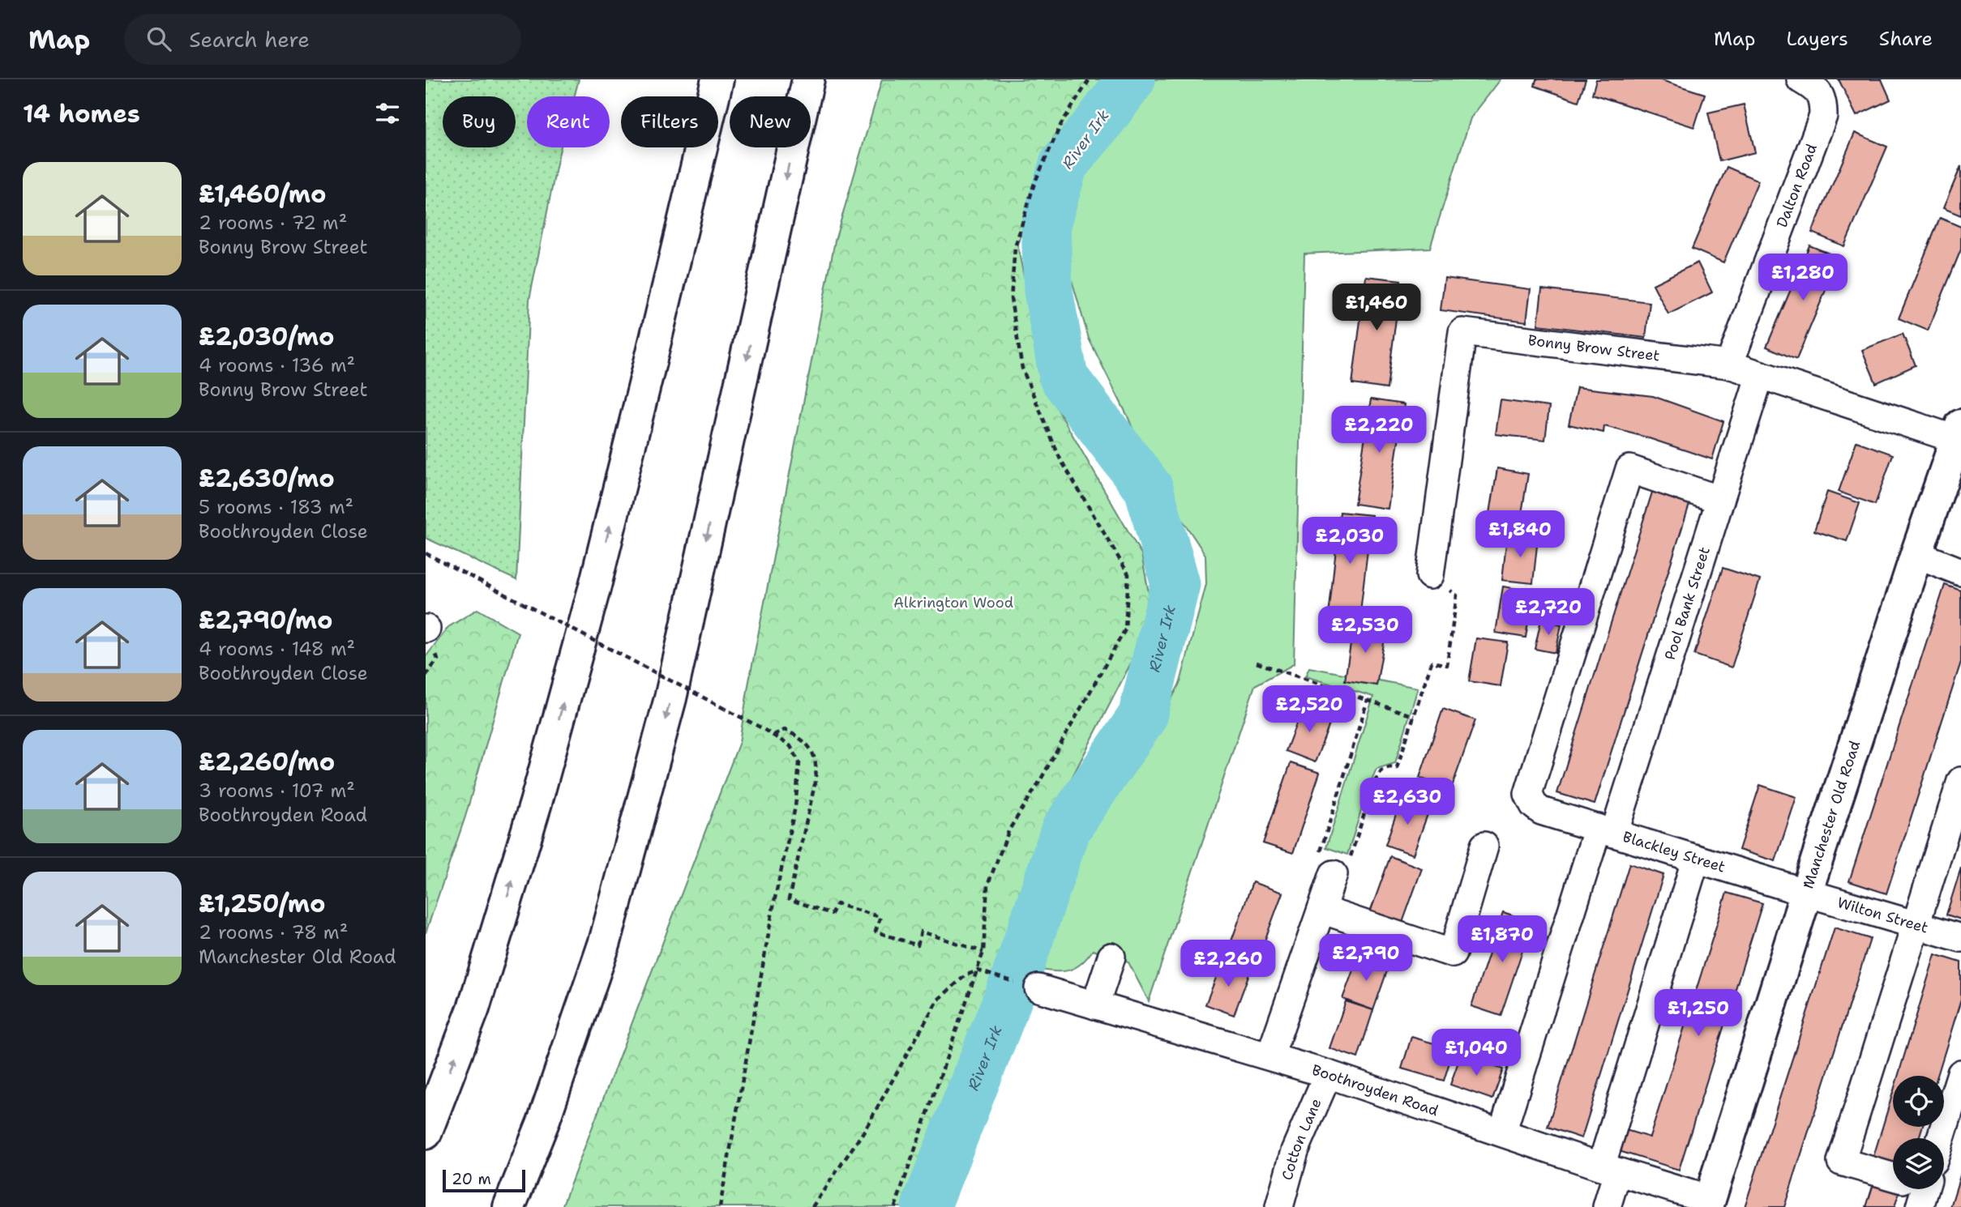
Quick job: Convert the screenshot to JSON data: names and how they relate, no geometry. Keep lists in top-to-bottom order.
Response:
{
  "streets": {
    "main road": ["Manchester Old Road"],
    "street": [
      "Dalton Road",
      "Bonny Brow Street",
      "Pool Bank Street",
      "Blackley Street",
      "Wilton Street",
      "Boothroyden Road",
      "Cotton Lane"
    ]
  },
  "crossings": [
    ["Dalton Road", "Bonny Brow Street"],
    ["Bonny Brow Street", "Pool Bank Street"],
    ["Bonny Brow Street", "Manchester Old Road"],
    ["Pool Bank Street", "Blackley Street"],
    ["Pool Bank Street", "Boothroyden Road"],
    ["Manchester Old Road", "Blackley Street"],
    ["Manchester Old Road", "Wilton Street"],
    ["Manchester Old Road", "Boothroyden Road"],
    ["Blackley Street", "Wilton Street"],
    ["Boothroyden Road", "Cotton Lane"]
  ],
  "water": ["River Irk"],
  "parks": ["Alkrington Wood"],
  "scale_bar": "20 m",
  "page": {
    "header": "Map",
    "search": "Search here",
    "nav": ["Map", "Layers", "Share"],
    "heading": "14 homes",
    "chip": [
      "Buy",
      "Rent",
      "Filters",
      "New"
    ],
    "list": [
      {
        "name": "£1,460/mo",
        "note": "2 rooms · 72 m² · Bonny Brow Street"
      },
      {
        "name": "£2,030/mo",
        "note": "4 rooms · 136 m² · Bonny Brow Street"
      },
      {
        "name": "£2,630/mo",
        "note": "5 rooms · 183 m² · Boothroyden Close"
      },
      {
        "name": "£2,790/mo",
        "note": "4 rooms · 148 m² · Boothroyden Close"
      },
      {
        "name": "£2,260/mo",
        "note": "3 rooms · 107 m² · Boothroyden Road"
      },
      {
        "name": "£1,250/mo",
        "note": "2 rooms · 78 m² · Manchester Old Road"
      }
    ],
    "price": [
      "£1,280",
      "£1,460",
      "£2,220",
      "£1,840",
      "£2,030",
      "£2,720",
      "£2,530",
      "£2,520",
      "£2,630",
      "£1,870",
      "£2,790",
      "£2,260",
      "£1,250",
      "£1,040"
    ],
    "scale": "20 m"
  }
}
